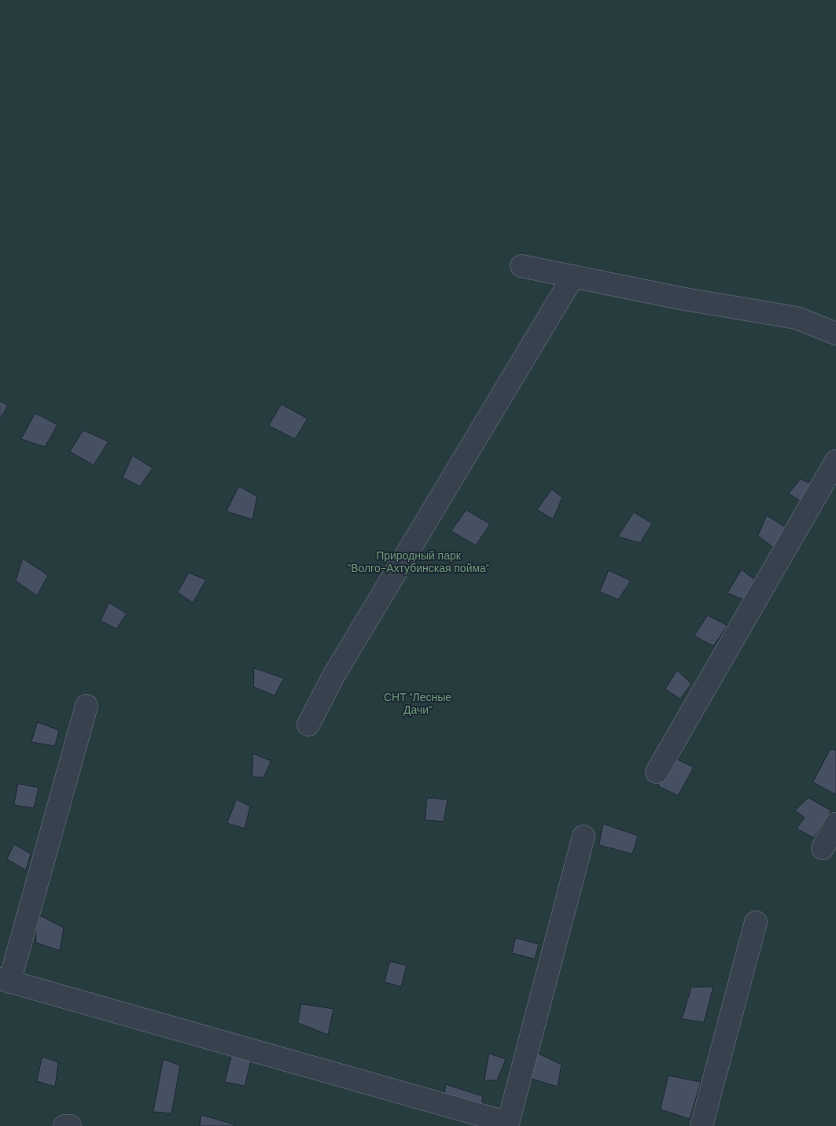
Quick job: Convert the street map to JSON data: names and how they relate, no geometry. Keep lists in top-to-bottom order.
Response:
{
  "parks": ["Природный парк \"Волго-Ахтубинская пойма\"", "СНТ \"Лесные Дачи\""]
}
